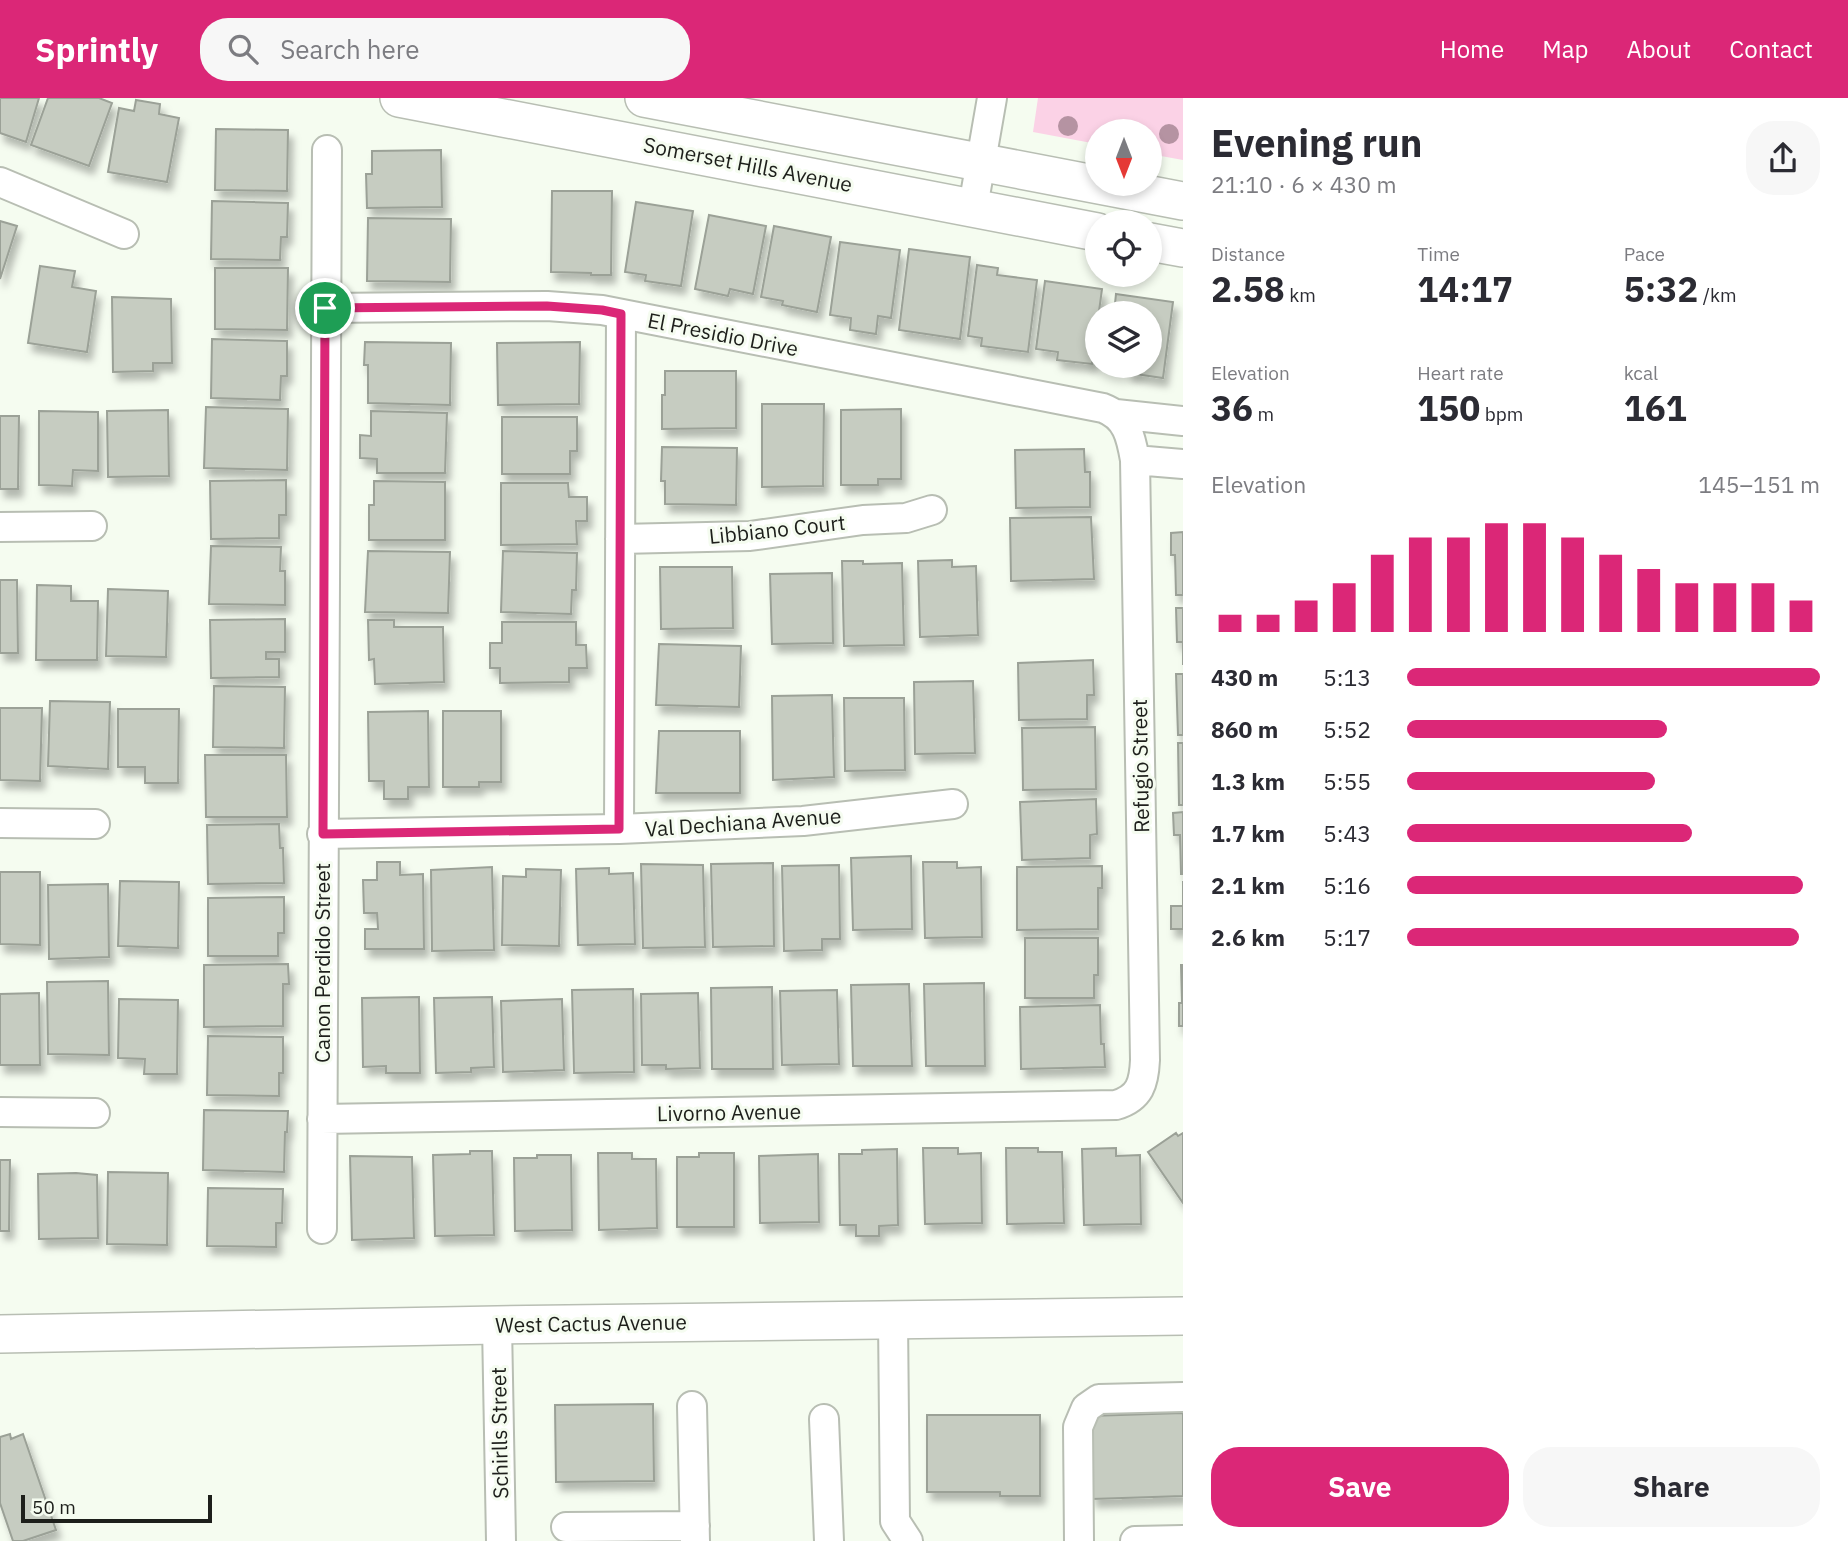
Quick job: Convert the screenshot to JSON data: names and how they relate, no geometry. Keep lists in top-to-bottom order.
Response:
{
  "streets": {
    "main road": ["Somerset Hills Avenue", "West Cactus Avenue"],
    "street": [
      "El Presidio Drive",
      "Libbiano Court",
      "Refugio Street",
      "Val Dechiana Avenue",
      "Canon Perdido Street",
      "Livorno Avenue",
      "Schirlls Street"
    ]
  },
  "crossings": [
    ["El Presidio Drive", "Refugio Street"],
    ["El Presidio Drive", "Canon Perdido Street"],
    ["Refugio Street", "Livorno Avenue"],
    ["Val Dechiana Avenue", "Canon Perdido Street"],
    ["Canon Perdido Street", "Livorno Avenue"],
    ["West Cactus Avenue", "Schirlls Street"]
  ],
  "scale_bar": "50 m",
  "north": "bottom",
  "page": {
    "header": "Sprintly",
    "search": "Search here",
    "nav": [
      "Home",
      "Map",
      "About",
      "Contact"
    ],
    "heading": ["Evening run", "21:10 · 6 × 430 m"],
    "stats": [
      ["Distance", "2.58 km"],
      ["Time", "14:17"],
      ["Pace", "5:32 /km"],
      ["Elevation", "36 m"],
      ["Heart rate", "150 bpm"],
      ["kcal", "161"]
    ],
    "chart": ["Elevation", "145–151 m"],
    "list": [
      {
        "name": "430 m",
        "note": "5:13"
      },
      {
        "name": "860 m",
        "note": "5:52"
      },
      {
        "name": "1.3 km",
        "note": "5:55"
      },
      {
        "name": "1.7 km",
        "note": "5:43"
      },
      {
        "name": "2.1 km",
        "note": "5:16"
      },
      {
        "name": "2.6 km",
        "note": "5:17"
      }
    ],
    "buttons": ["Save", "Share"],
    "scale": "50 m"
  }
}
